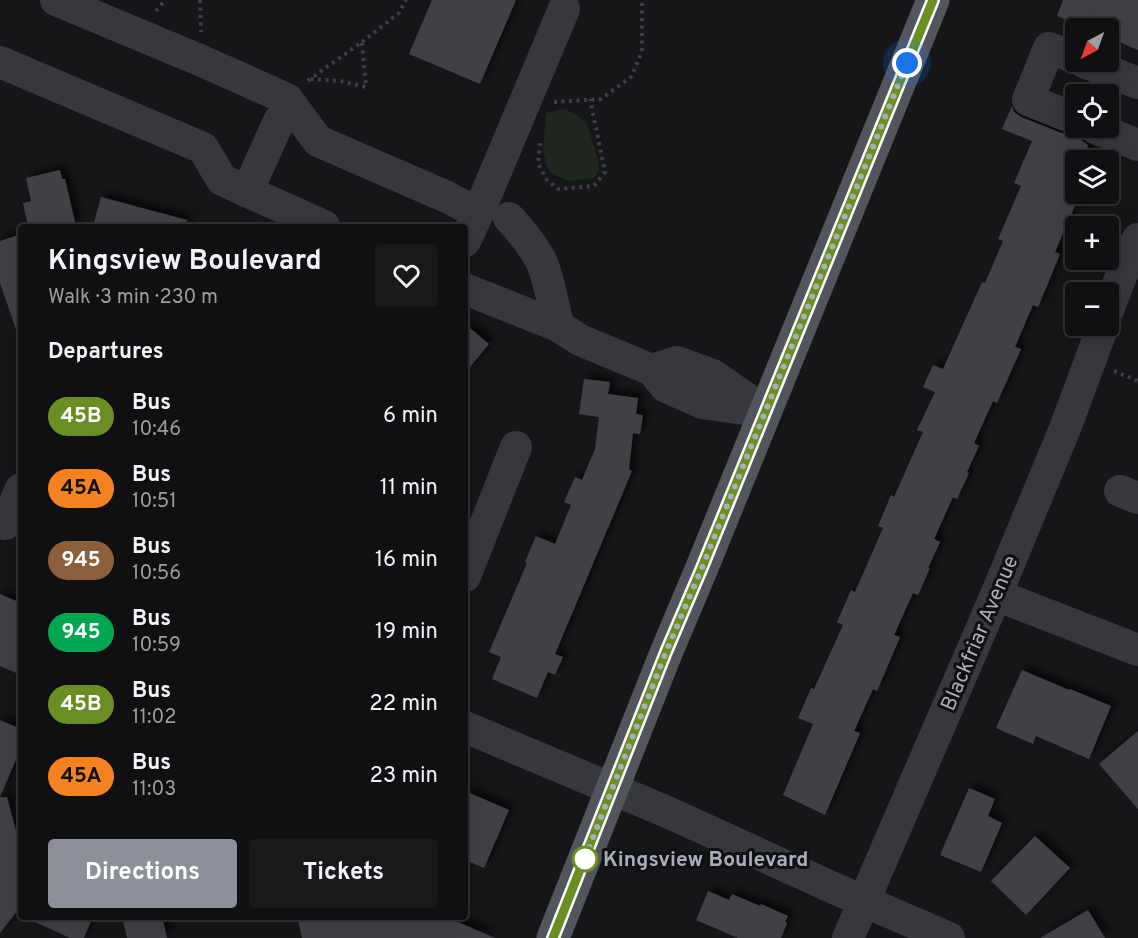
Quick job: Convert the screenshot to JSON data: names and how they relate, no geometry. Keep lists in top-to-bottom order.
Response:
{
  "streets": {
    "street": ["Blackfriar Avenue"]
  },
  "places": ["Kingsview Boulevard"],
  "lines": ["bus line 45B"],
  "north": "bottom left",
  "page": {
    "map_buttons": ["+", "−"],
    "heading": [
      ["Kingsview Boulevard", "Walk · 3 min · 230 m"],
      "Departures"
    ],
    "list": [
      {
        "mark": "45B",
        "name": "Bus",
        "note": "10:46",
        "value": "6 min"
      },
      {
        "mark": "45A",
        "name": "Bus",
        "note": "10:51",
        "value": "11 min"
      },
      {
        "mark": "945",
        "name": "Bus",
        "note": "10:56",
        "value": "16 min"
      },
      {
        "mark": "945",
        "name": "Bus",
        "note": "10:59",
        "value": "19 min"
      },
      {
        "mark": "45B",
        "name": "Bus",
        "note": "11:02",
        "value": "22 min"
      },
      {
        "mark": "45A",
        "name": "Bus",
        "note": "11:03",
        "value": "23 min"
      }
    ],
    "buttons": ["Directions", "Tickets"]
  }
}
